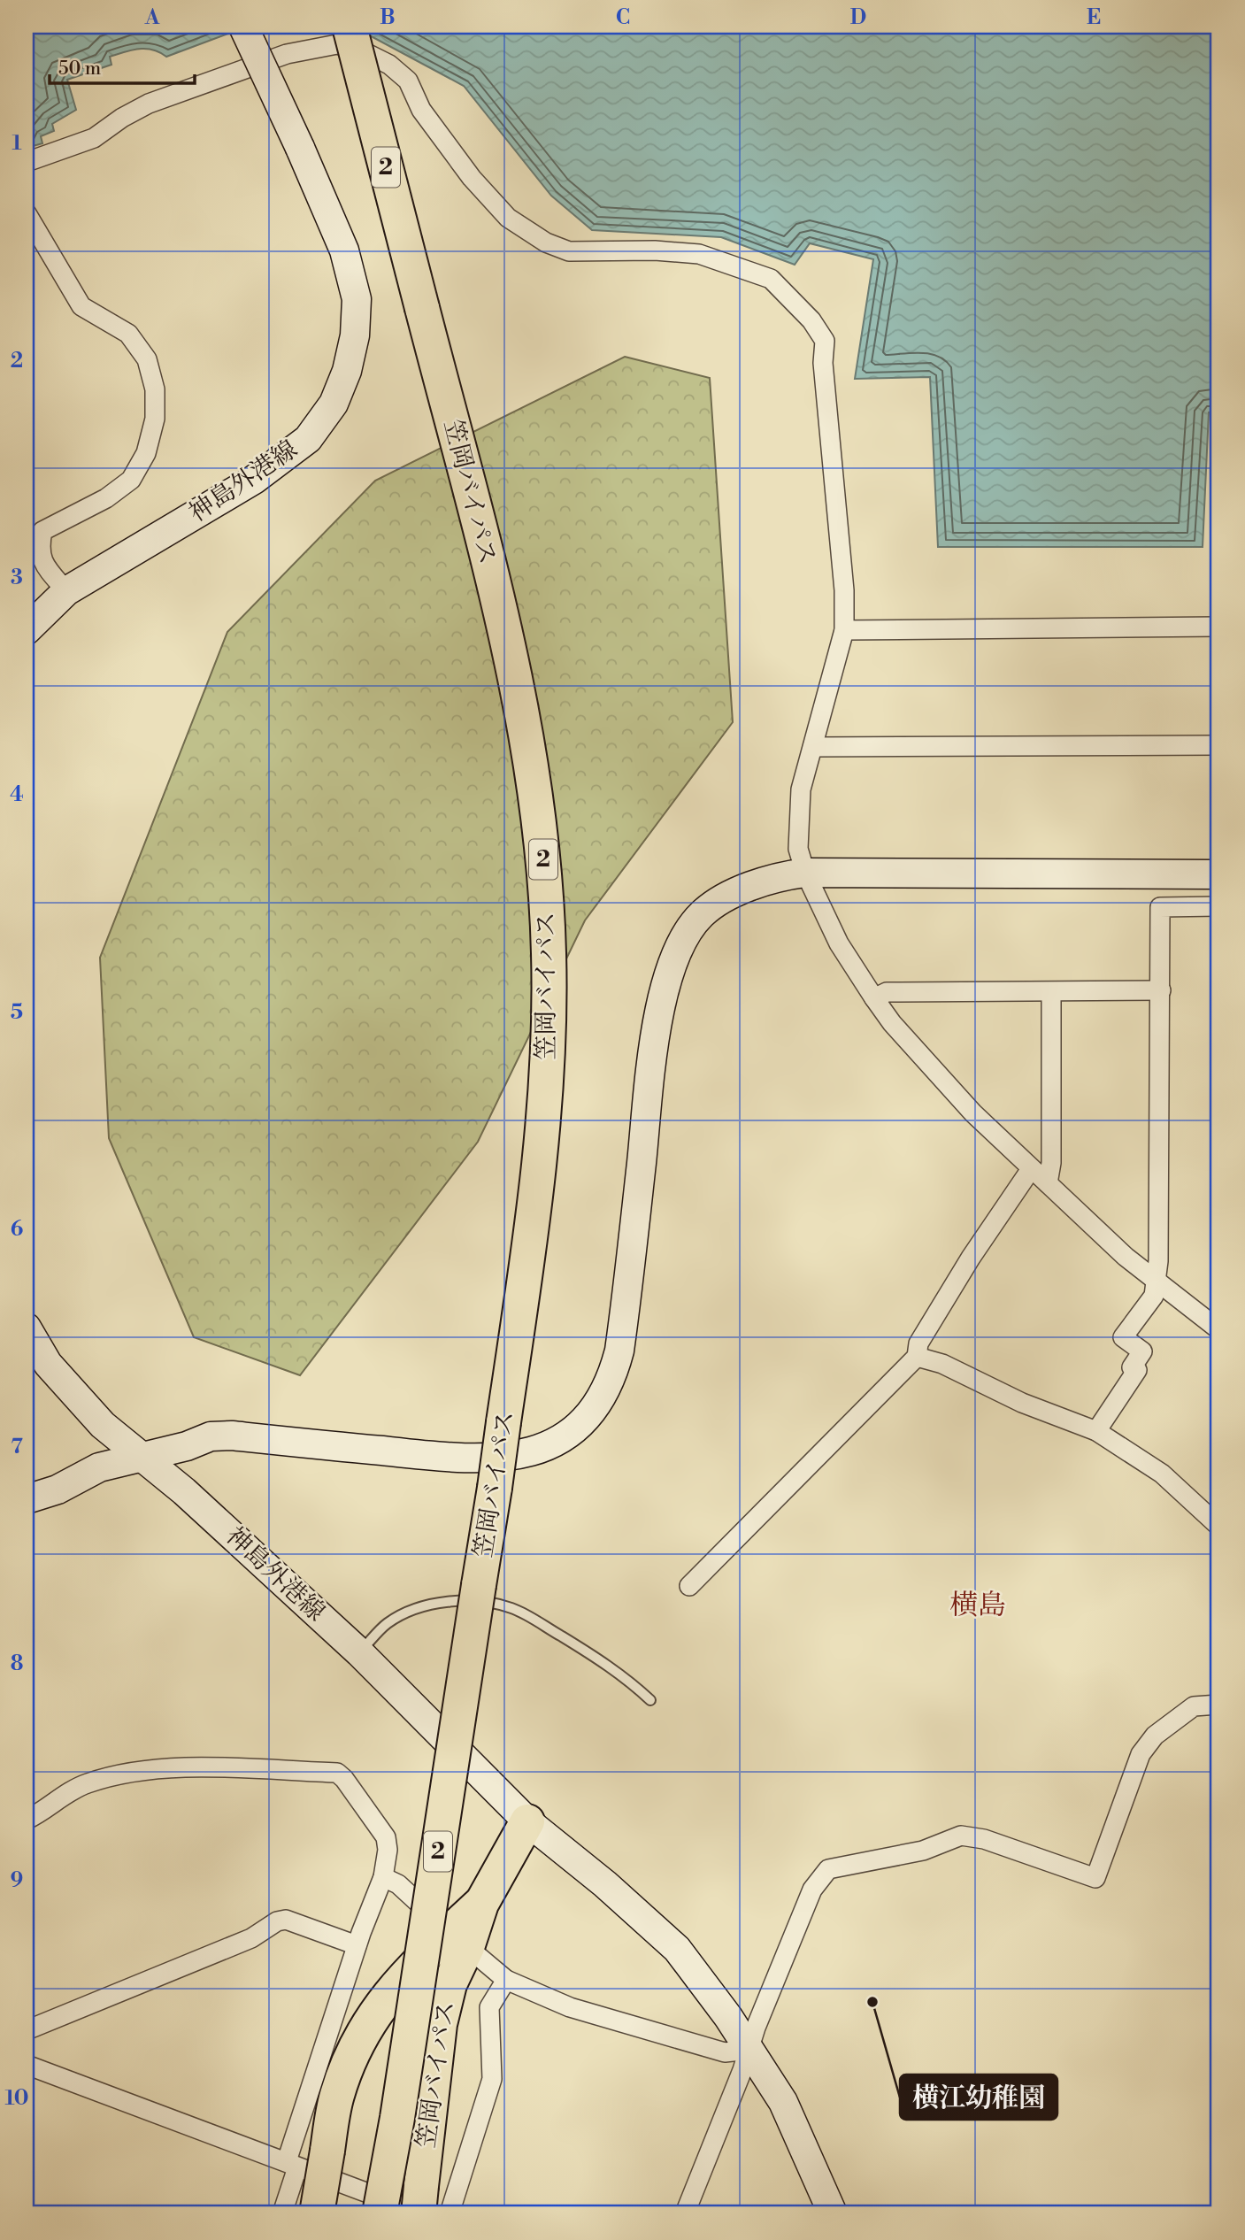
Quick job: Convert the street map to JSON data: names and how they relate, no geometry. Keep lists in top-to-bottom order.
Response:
{
  "streets": {
    "highway": ["2", "笠岡バイパス"],
    "street": ["神島外港線"]
  },
  "crossings": [
    ["2", "笠岡バイパス"],
    ["神島外港線", "笠岡バイパス"]
  ],
  "districts": ["横島"],
  "places": ["横江幼稚園"],
  "scale_bar": "50 m",
  "grid": {
    "columns": [
      "A",
      "B",
      "C",
      "D",
      "E"
    ],
    "rows": [
      "1",
      "2",
      "3",
      "4",
      "5",
      "6",
      "7",
      "8",
      "9",
      "10"
    ]
  }
}
